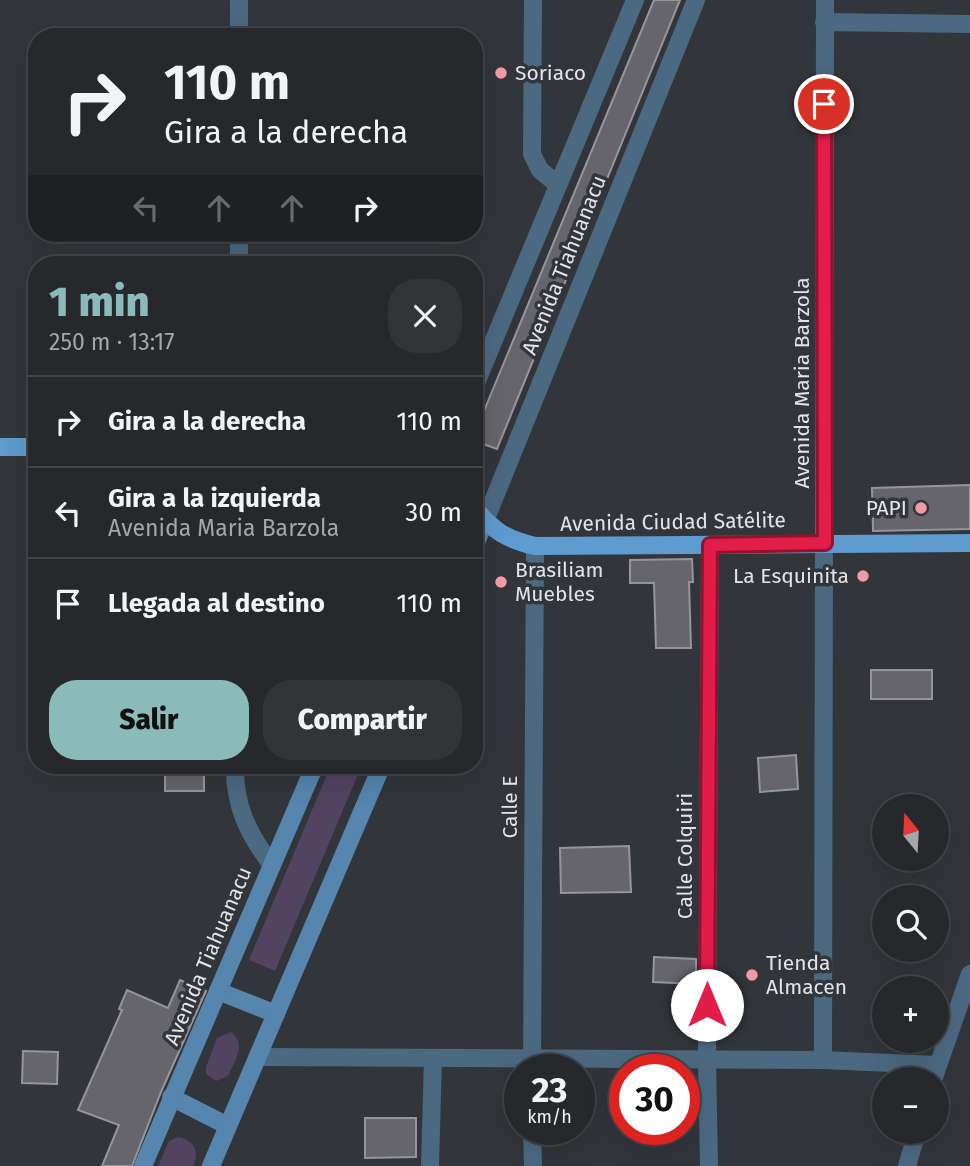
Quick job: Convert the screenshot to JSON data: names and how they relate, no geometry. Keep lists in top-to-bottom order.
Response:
{
  "streets": {
    "main road": ["Avenida Tiahuanacu", "Avenida Ciudad Satélite"],
    "street": ["Avenida Maria Barzola", "Calle E", "Calle Colquiri"]
  },
  "crossings": [
    ["Avenida Maria Barzola", "Avenida Ciudad Satélite"],
    ["Avenida Ciudad Satélite", "Calle E"],
    ["Avenida Ciudad Satélite", "Calle Colquiri"]
  ],
  "places": [
    "Soriaco",
    "PAPI",
    "La Esquinita",
    "Brasiliam Muebles",
    "Tienda Almacen"
  ],
  "north": "top",
  "page": {
    "turn": ["110 m", "Gira a la derecha"],
    "heading": ["1 min", "250 m · 13:17"],
    "list": [
      {
        "name": "Gira a la derecha",
        "value": "110 m"
      },
      {
        "name": "Gira a la izquierda",
        "note": "Avenida Maria Barzola",
        "value": "30 m"
      },
      {
        "name": "Llegada al destino",
        "value": "110 m"
      }
    ],
    "buttons": ["Salir", "Compartir"],
    "map_buttons": ["+", "−"],
    "speed": "23 km/h",
    "limit": "30"
  }
}
